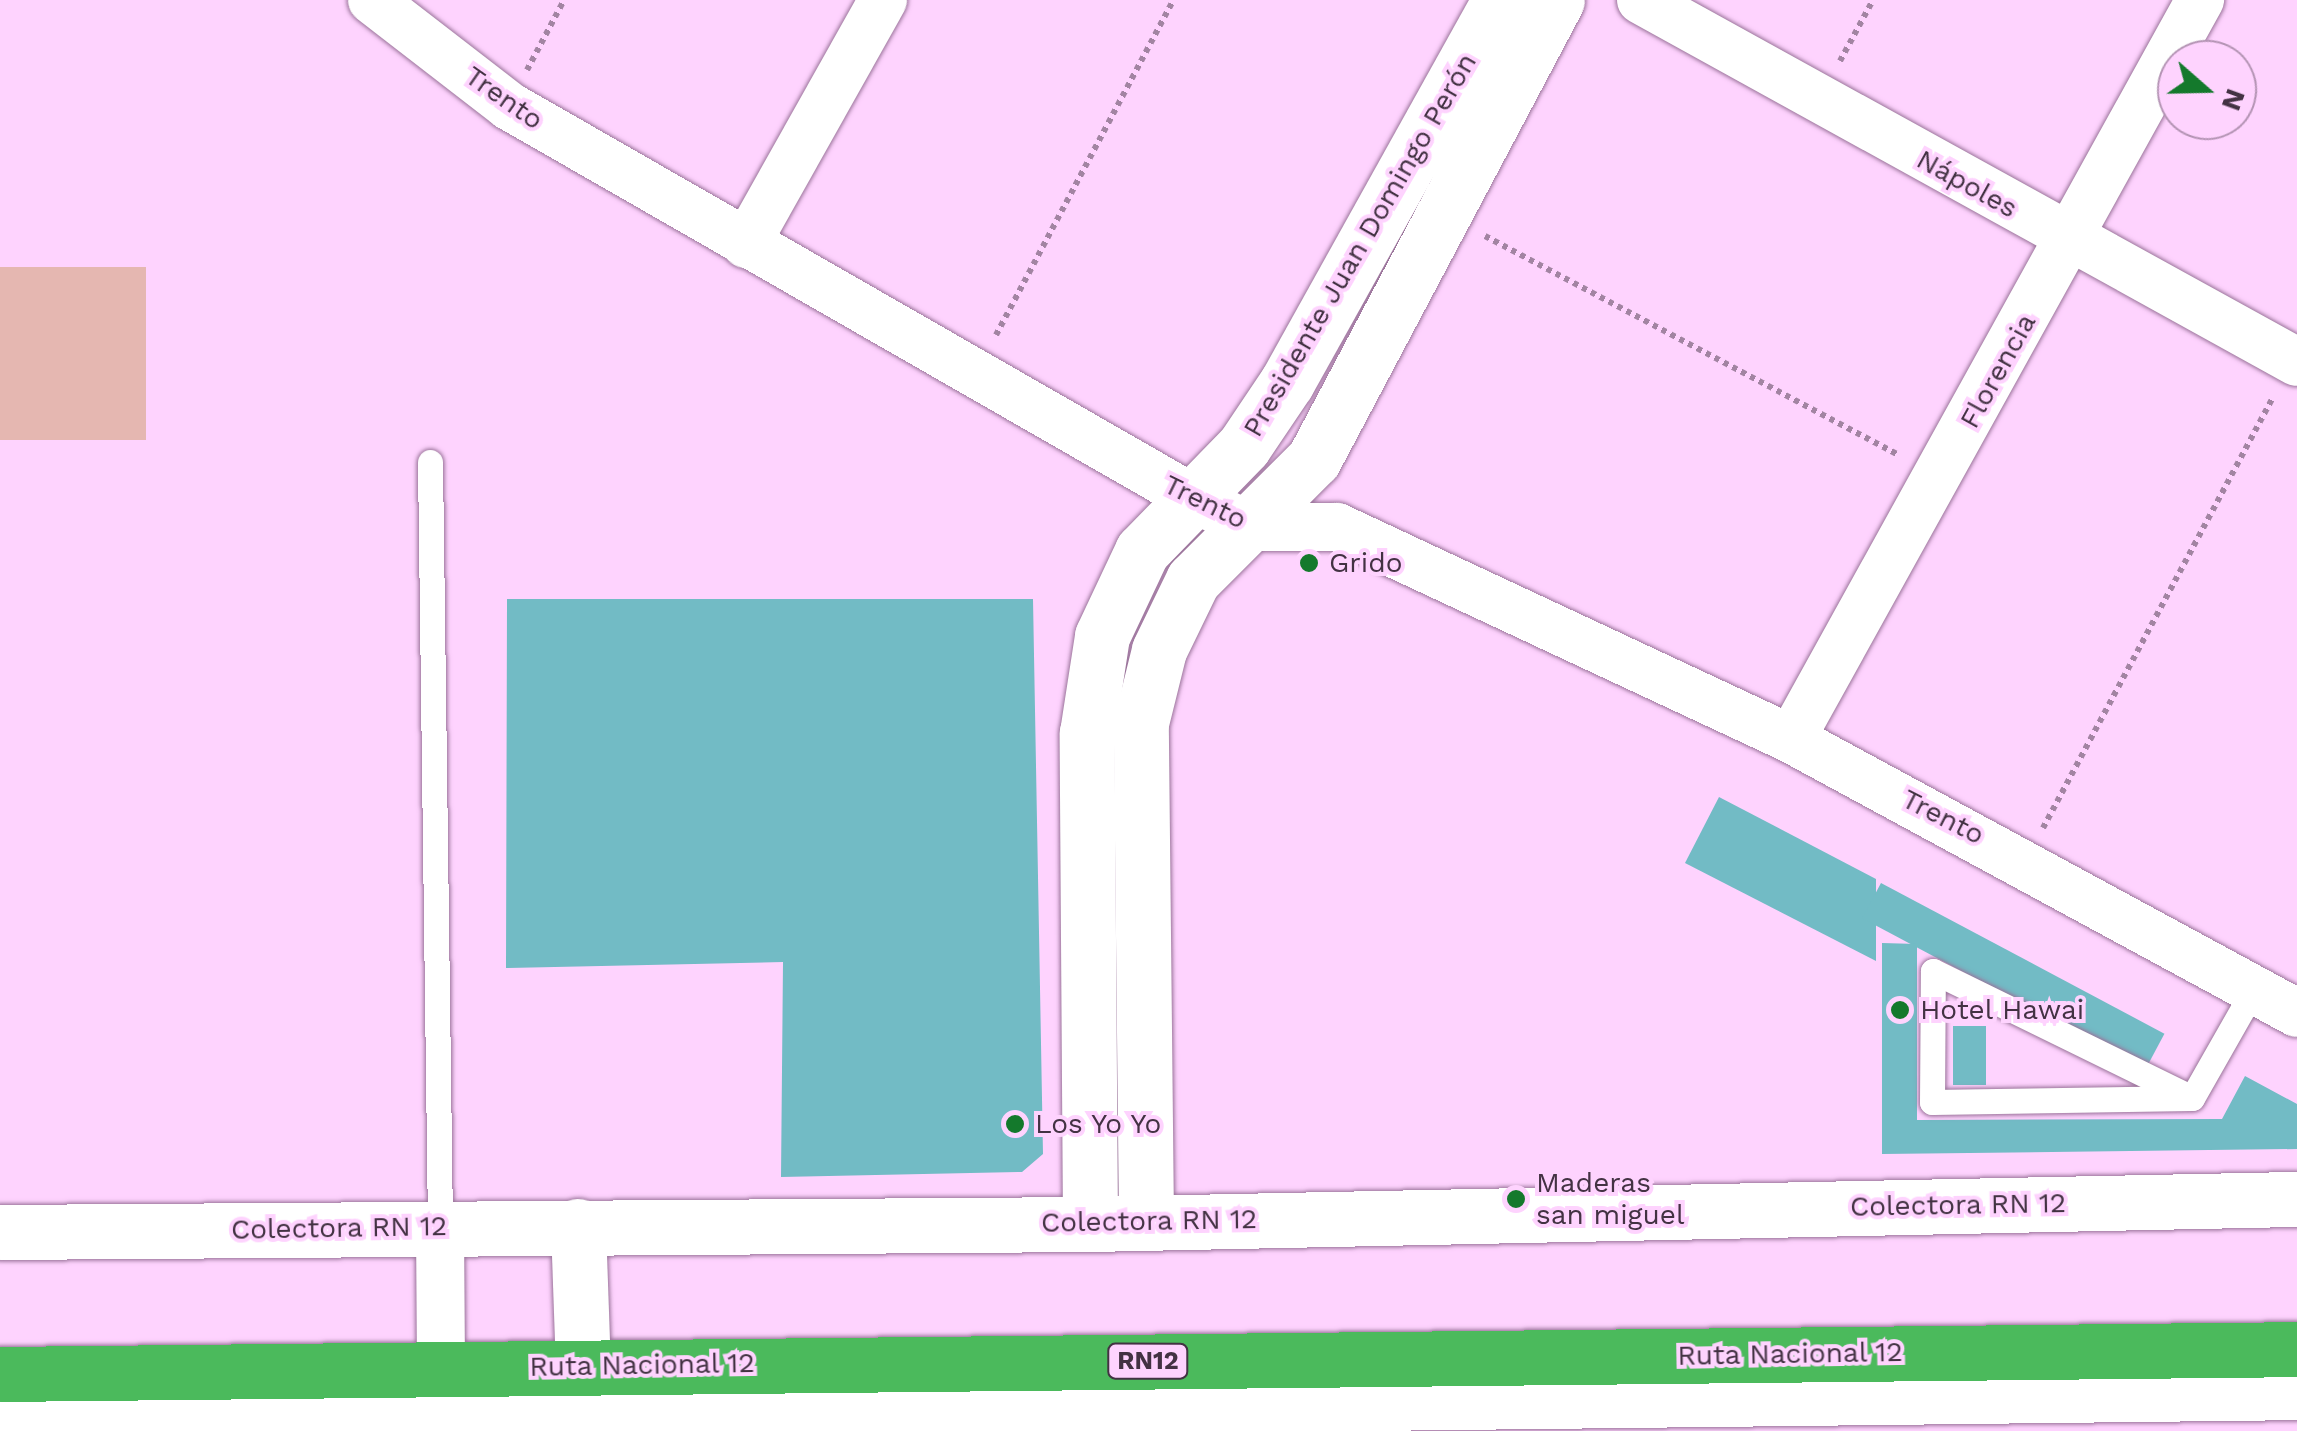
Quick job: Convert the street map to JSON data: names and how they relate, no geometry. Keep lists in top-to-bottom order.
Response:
{
  "streets": {
    "highway": ["Ruta Nacional 12", "RN12"],
    "main road": ["Presidente Juan Domingo Perón", "Colectora RN 12"],
    "street": ["Trento", "Nápoles", "Florencia"]
  },
  "crossings": [
    ["Trento", "Presidente Juan Domingo Perón"],
    ["Trento", "Florencia"],
    ["Nápoles", "Florencia"],
    ["Presidente Juan Domingo Perón", "Colectora RN 12"]
  ],
  "places": [
    "Grido",
    "Hotel Hawai",
    "Los Yo Yo",
    "Maderas san miguel"
  ],
  "north": "right"
}
